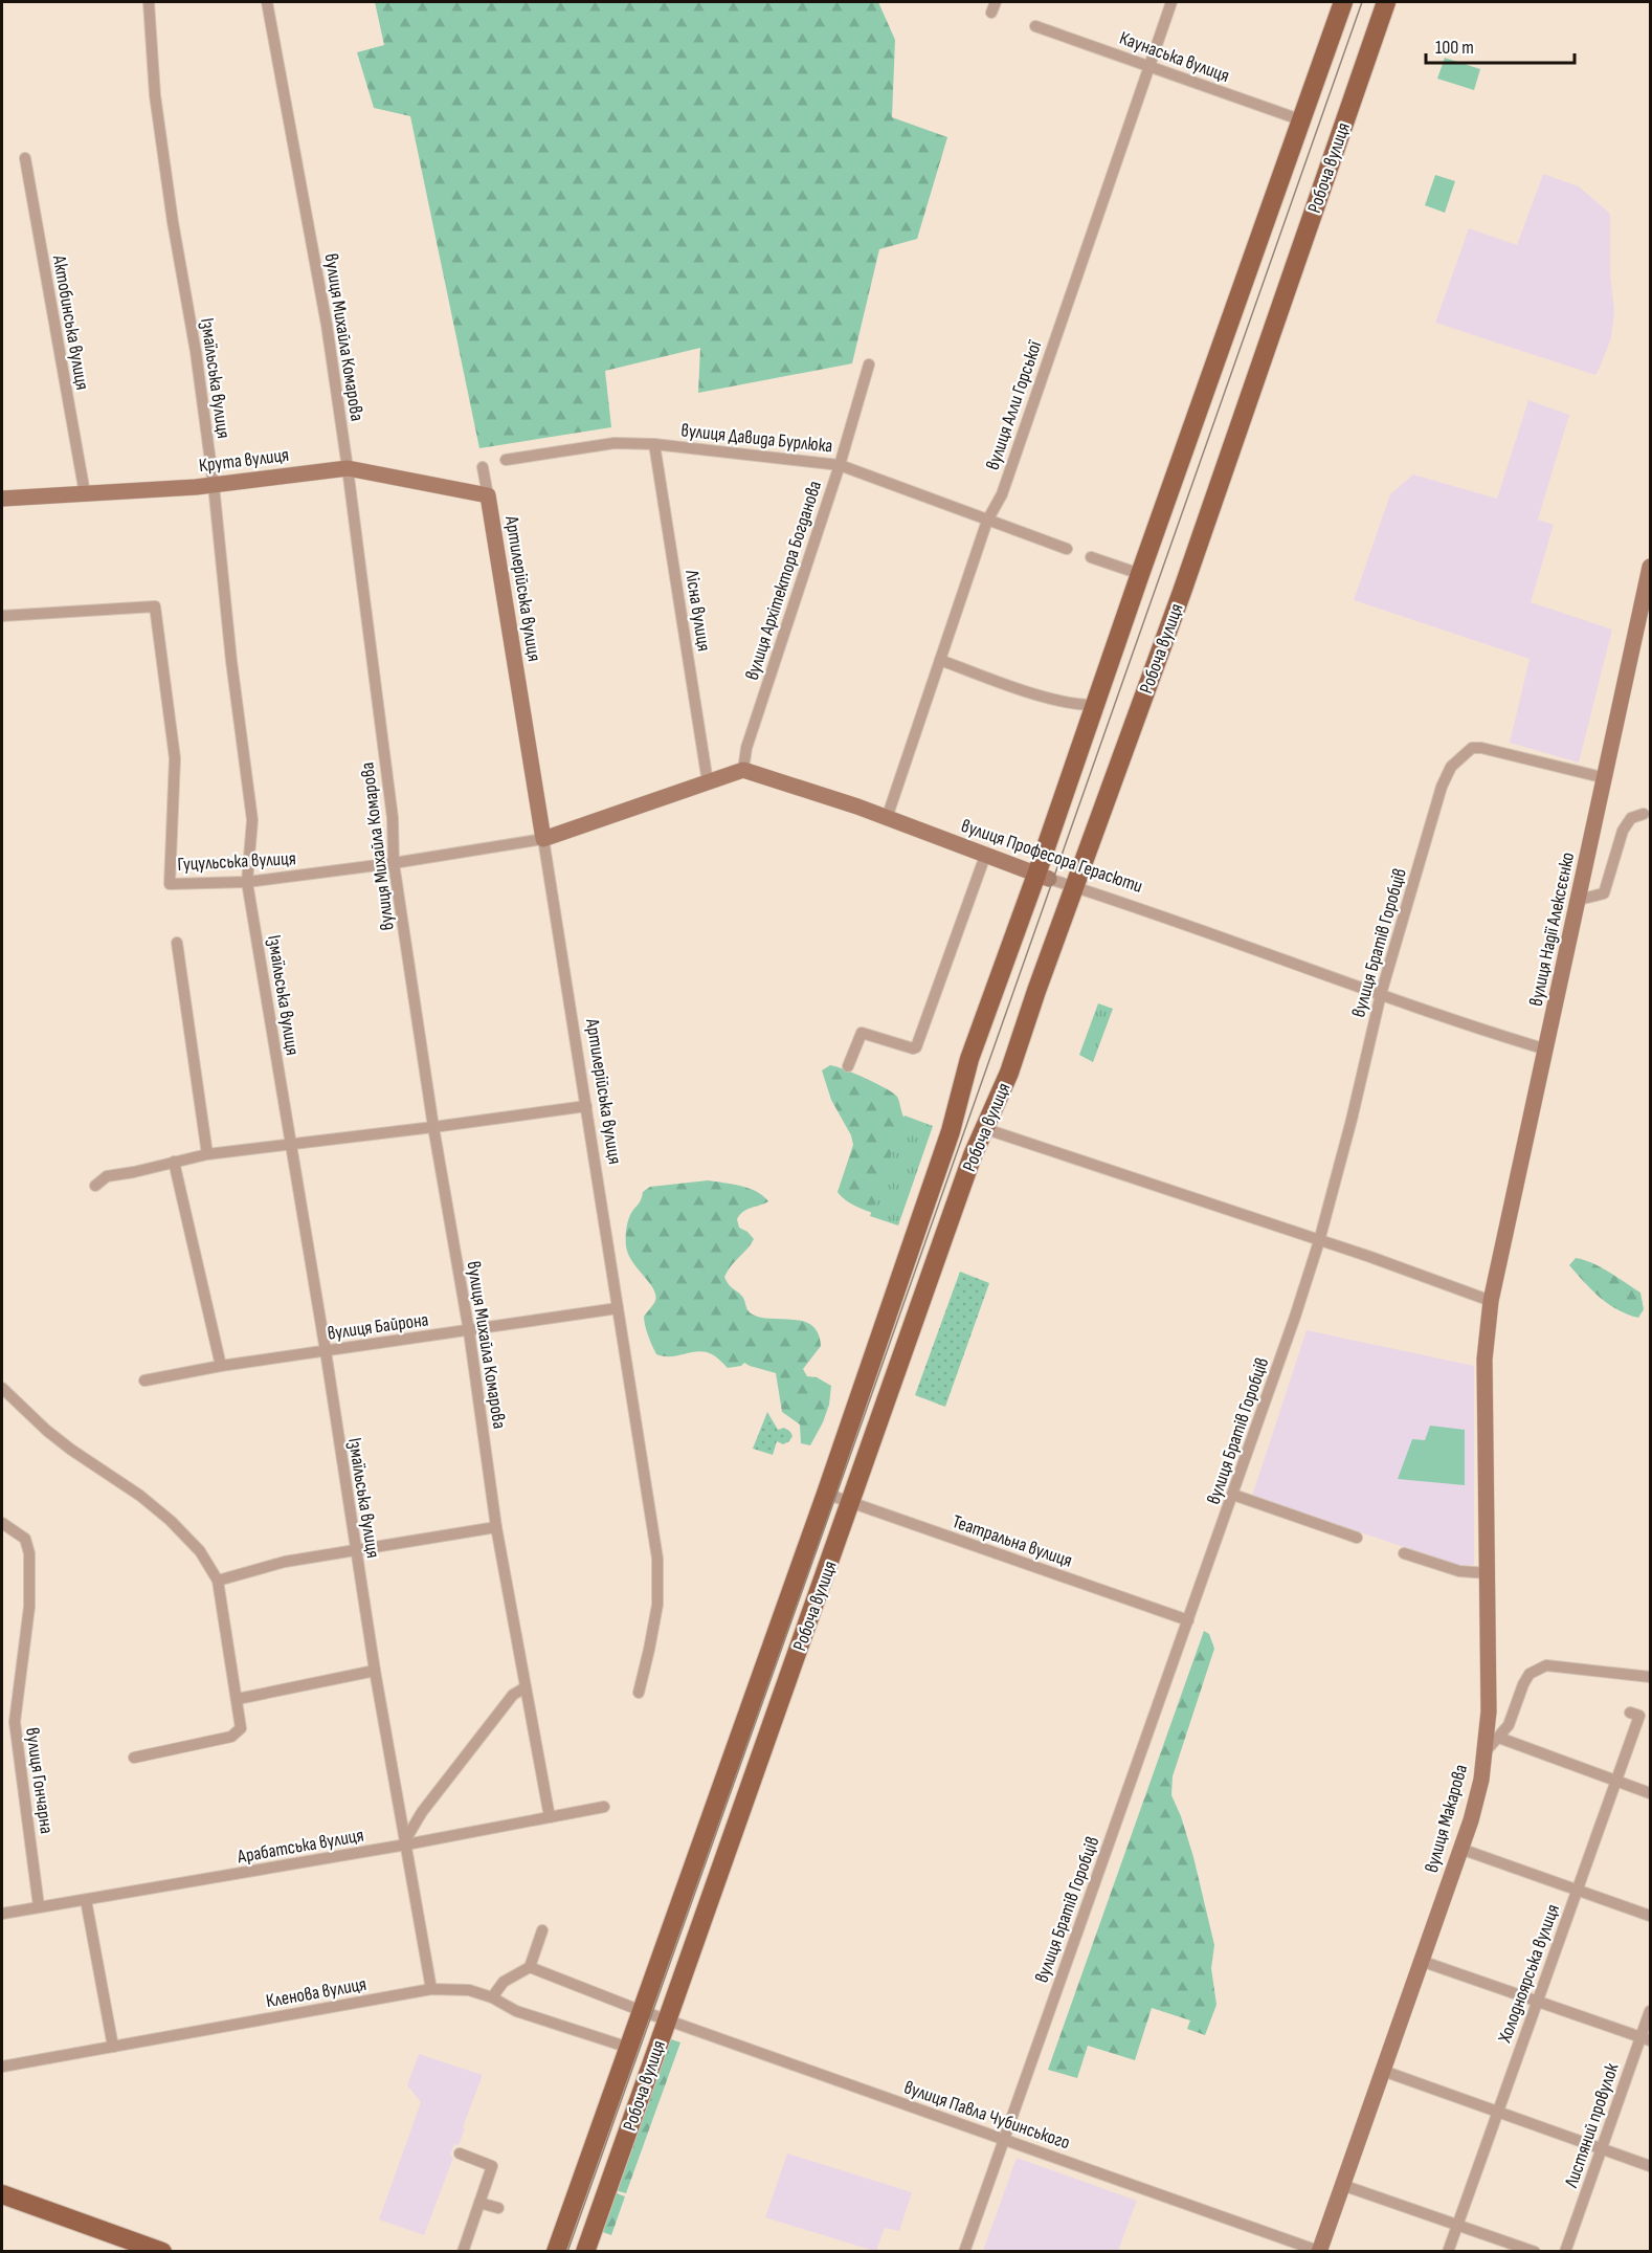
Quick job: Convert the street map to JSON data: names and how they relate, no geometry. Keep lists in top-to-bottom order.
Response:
{
  "streets": {
    "main road": ["Робоча вулиця"],
    "street": [
      "Каунаська вулиця",
      "Актобинська вулиця",
      "вулиця Михайла Комарова",
      "Ізмаїльська вулиця",
      "вулиця Алли Горської",
      "вулиця Давида Бурлюка",
      "Крута вулиця",
      "вулиця Архітектора Богданова",
      "Артилерійська вулиця",
      "Лісна вулиця",
      "вулиця Професора Герасюти",
      "Гуцульська вулиця",
      "вулиця Надії Алексєєнко",
      "вулиця Братів Горобців",
      "вулиця Байрона",
      "Театральна вулиця",
      "вулиця Гончарна",
      "вулиця Макарова",
      "Арабатська вулиця",
      "Холодноярська вулиця",
      "Кленова вулиця",
      "вулиця Павла Чубинського",
      "Листяний провулок"
    ]
  },
  "crossings": [
    ["Каунаська вулиця", "Робоча вулиця"],
    ["Каунаська вулиця", "вулиця Алли Горської"],
    ["Робоча вулиця", "вулиця Професора Герасюти"],
    ["Робоча вулиця", "Театральна вулиця"],
    ["Робоча вулиця", "Кленова вулиця"],
    ["Робоча вулиця", "вулиця Павла Чубинського"],
    ["Актобинська вулиця", "Крута вулиця"],
    ["вулиця Михайла Комарова", "Крута вулиця"],
    ["вулиця Михайла Комарова", "Гуцульська вулиця"],
    ["вулиця Михайла Комарова", "вулиця Байрона"],
    ["вулиця Михайла Комарова", "Арабатська вулиця"],
    ["Ізмаїльська вулиця", "Крута вулиця"],
    ["Ізмаїльська вулиця", "Гуцульська вулиця"],
    ["Ізмаїльська вулиця", "вулиця Байрона"],
    ["Ізмаїльська вулиця", "Арабатська вулиця"],
    ["Ізмаїльська вулиця", "Кленова вулиця"],
    ["вулиця Алли Горської", "вулиця Давида Бурлюка"],
    ["вулиця Алли Горської", "вулиця Професора Герасюти"],
    ["вулиця Давида Бурлюка", "вулиця Архітектора Богданова"],
    ["вулиця Давида Бурлюка", "Лісна вулиця"],
    ["Крута вулиця", "Артилерійська вулиця"],
    ["вулиця Архітектора Богданова", "вулиця Професора Герасюти"],
    ["Артилерійська вулиця", "Гуцульська вулиця"],
    ["Артилерійська вулиця", "вулиця Байрона"],
    ["вулиця Професора Герасюти", "вулиця Надії Алексєєнко"],
    ["вулиця Професора Герасюти", "вулиця Братів Горобців"],
    ["вулиця Надії Алексєєнко", "вулиця Братів Горобців"],
    ["вулиця Надії Алексєєнко", "вулиця Макарова"],
    ["вулиця Братів Горобців", "Театральна вулиця"],
    ["вулиця Братів Горобців", "вулиця Павла Чубинського"],
    ["вулиця Гончарна", "Арабатська вулиця"],
    ["вулиця Макарова", "вулиця Павла Чубинського"]
  ],
  "scale_bar": "100 m"
}
